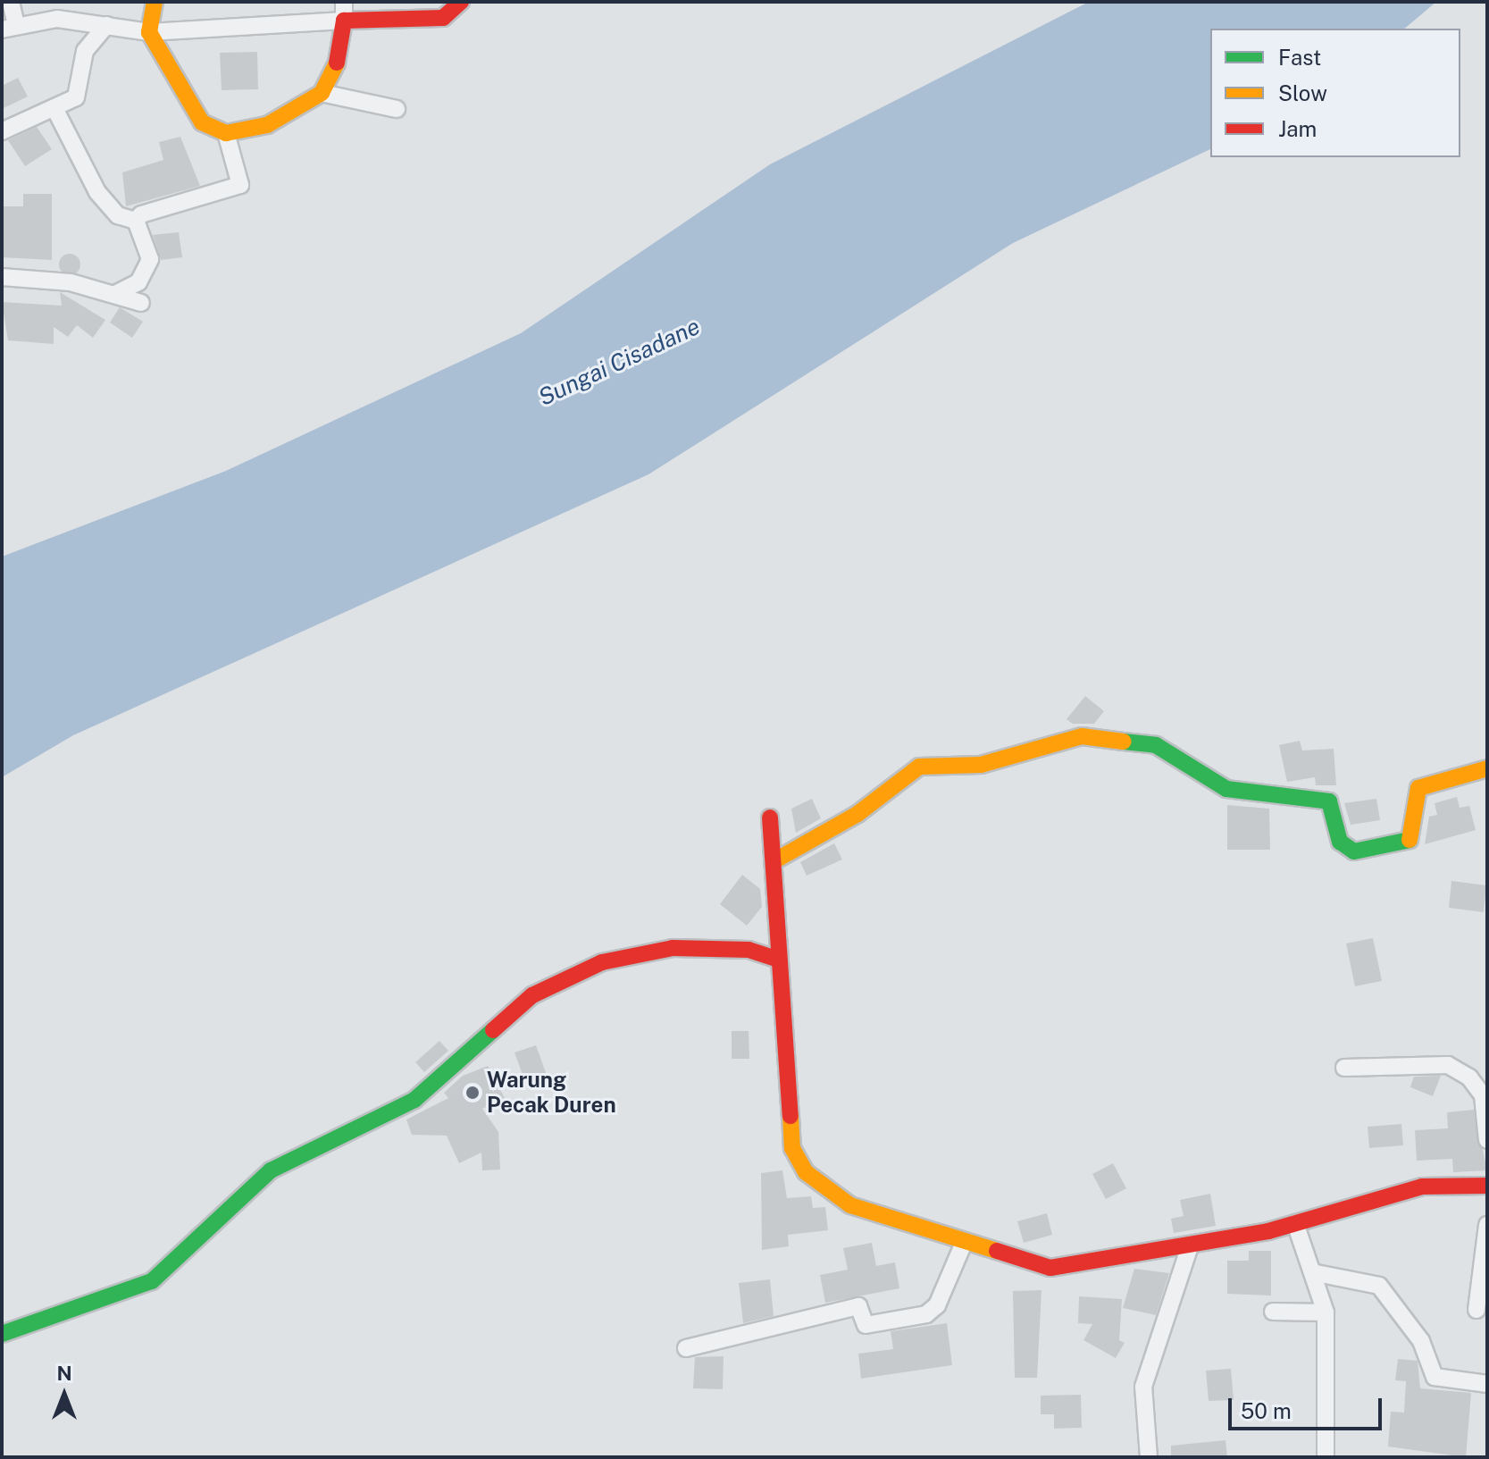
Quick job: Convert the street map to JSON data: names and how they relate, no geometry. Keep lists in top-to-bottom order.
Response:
{
  "water": ["Sungai Cisadane"],
  "places": ["Warung Pecak Duren"],
  "legend": ["Fast", "Slow", "Jam"],
  "scale_bar": "50 m",
  "north": "top"
}
